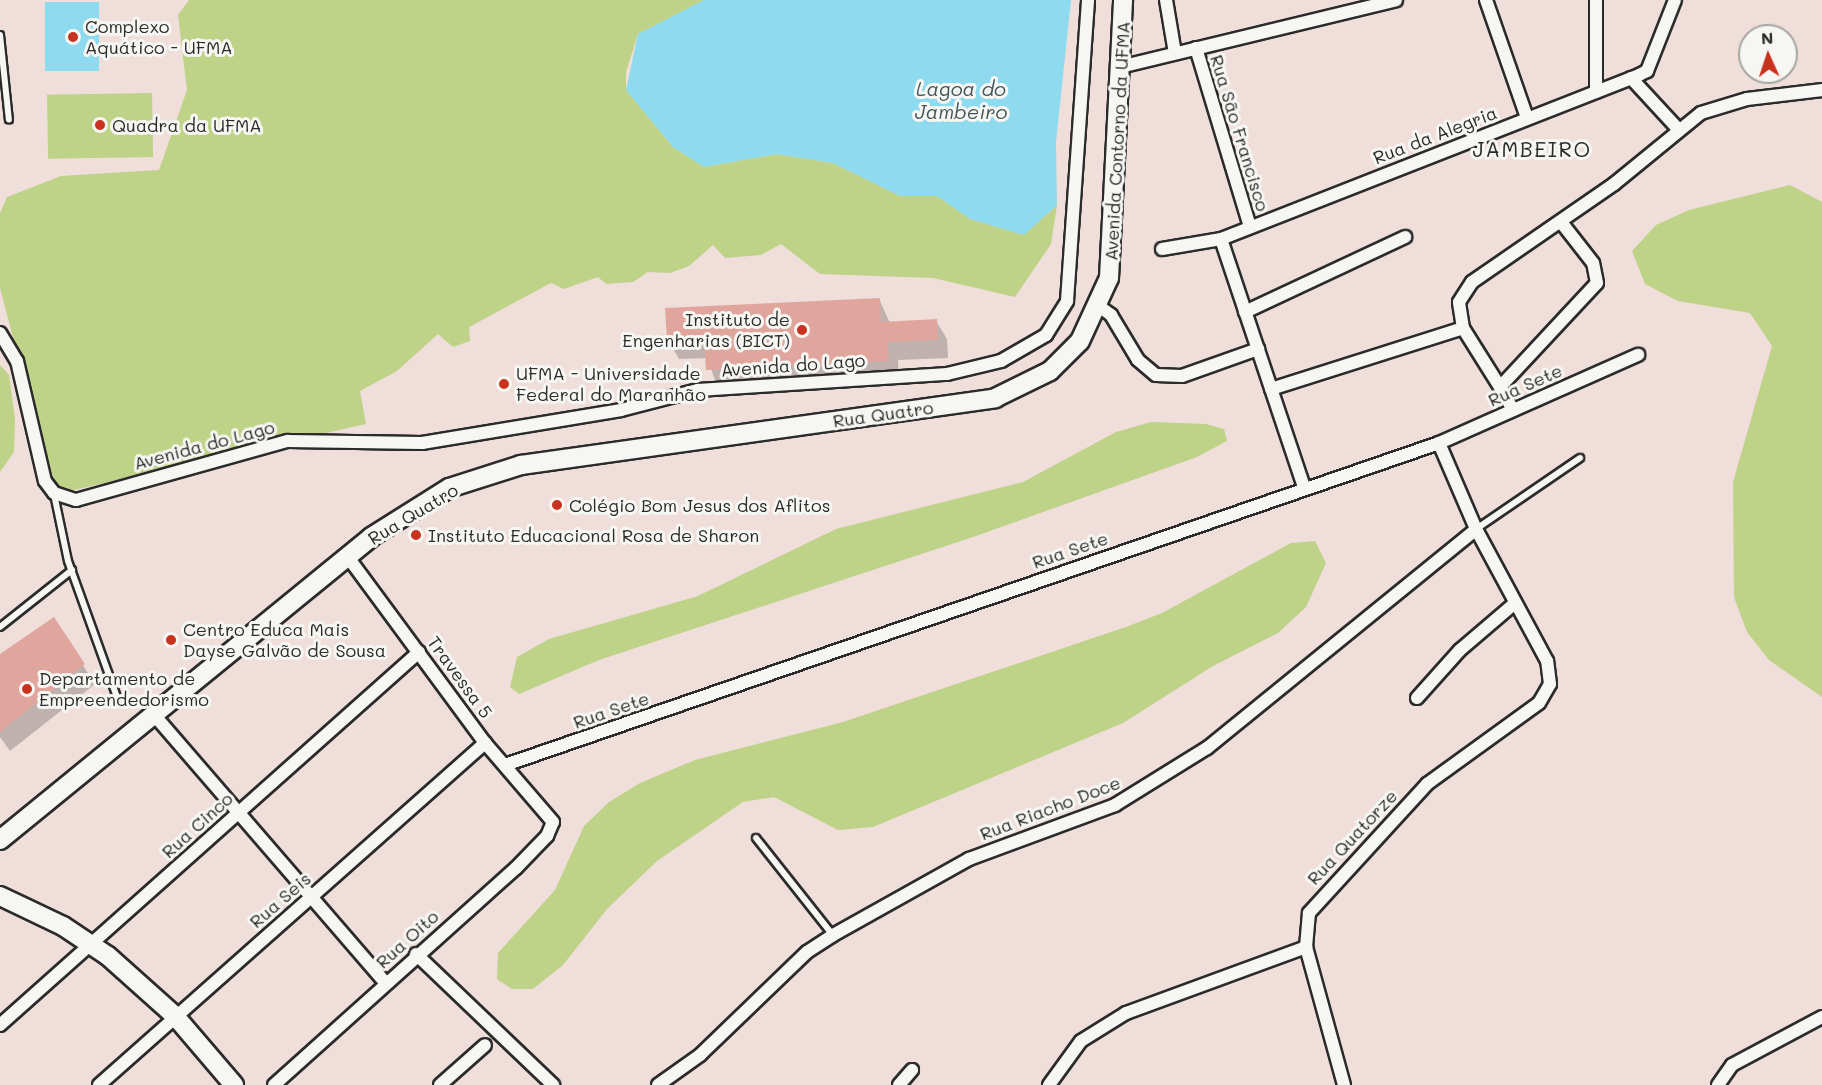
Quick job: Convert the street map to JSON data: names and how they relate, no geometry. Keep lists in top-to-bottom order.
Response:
{
  "streets": {
    "main road": ["Avenida Contorno da UFMA", "Rua Quatro"],
    "street": [
      "Rua São Francisco",
      "Rua da Alegria",
      "Avenida do Lago",
      "Rua Sete",
      "Travessa 5",
      "Rua Riacho Doce",
      "Rua Cinco",
      "Rua Quatorze",
      "Rua Seis",
      "Rua Oito"
    ]
  },
  "crossings": [
    ["Rua São Francisco", "Rua da Alegria"],
    ["Avenida Contorno da UFMA", "Rua Quatro"],
    ["Rua Sete", "Travessa 5"],
    ["Rua Quatro", "Travessa 5"],
    ["Travessa 5", "Rua Cinco"],
    ["Travessa 5", "Rua Seis"],
    ["Travessa 5", "Rua Oito"]
  ],
  "districts": ["JAMBEIRO"],
  "water": ["Lagoa do Jambeiro"],
  "places": [
    "Complexo Aquático - UFMA",
    "Quadra da UFMA",
    "Instituto de Engenharias (BICT)",
    "UFMA - Universidade Federal do Maranhão",
    "Colégio Bom Jesus dos Aflitos",
    "Instituto Educacional Rosa de Sharon",
    "Centro Educa Mais Dayse Galvão de Sousa",
    "Departamento de Empreendedorismo"
  ],
  "north": "top"
}
